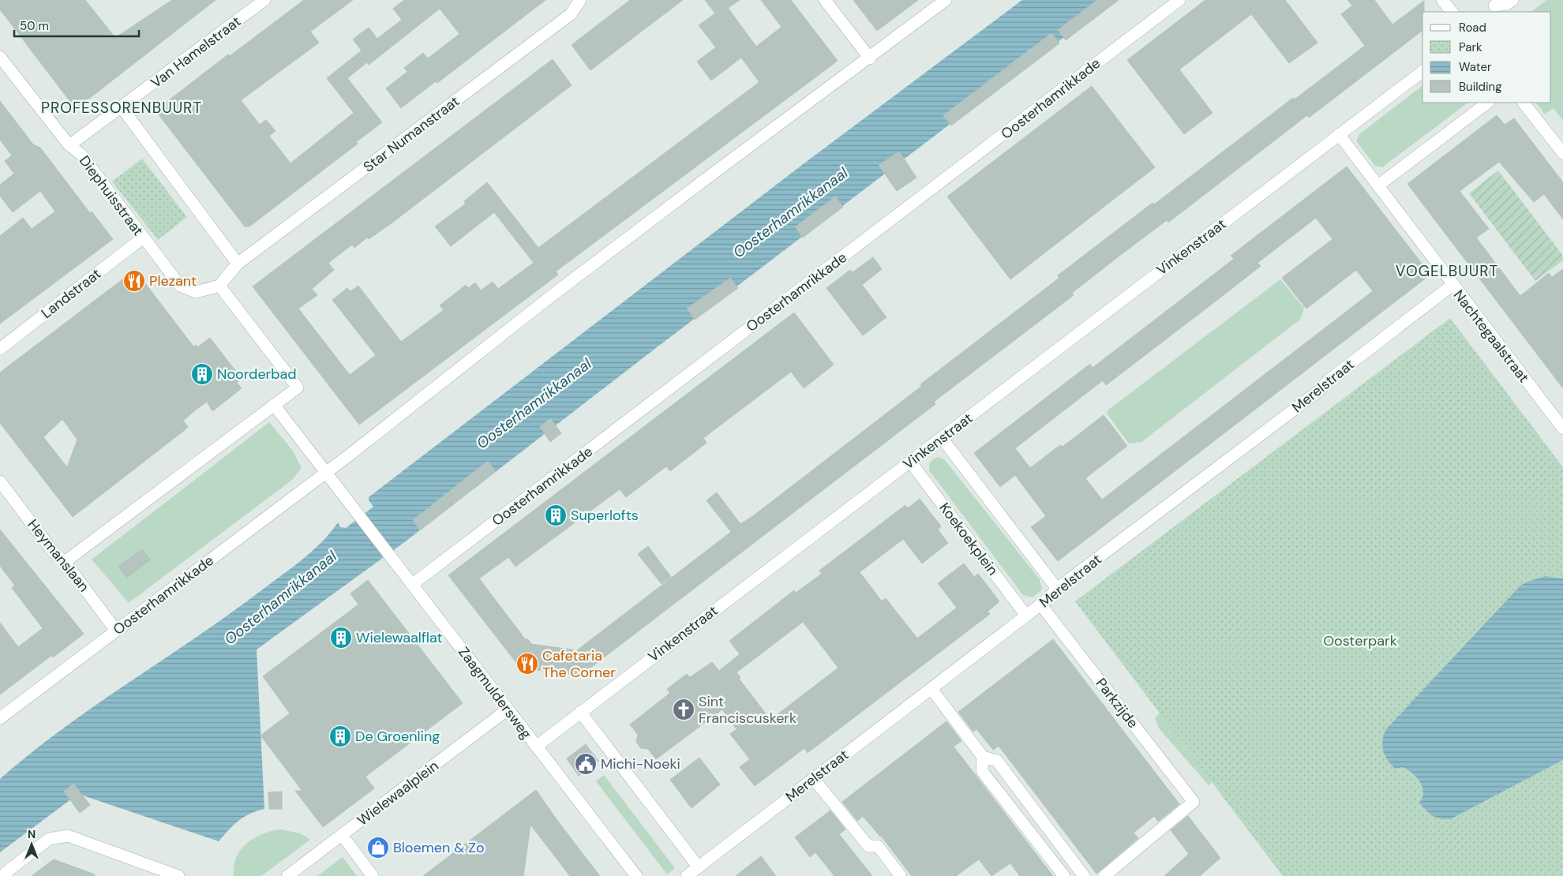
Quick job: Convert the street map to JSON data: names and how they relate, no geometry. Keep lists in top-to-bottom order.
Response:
{
  "streets": {
    "street": [
      "Van Hamelstraat",
      "Oosterhamrikkade",
      "Star Numanstraat",
      "Diephuisstraat",
      "Vinkenstraat",
      "Landstraat",
      "Nachtegaalstraat",
      "Merelstraat",
      "Koekoekplein",
      "Heymanslaan",
      "Zaagmuldersweg",
      "Parkzijde",
      "Wielewaalplein"
    ]
  },
  "crossings": [
    ["Van Hamelstraat", "Diephuisstraat"],
    ["Oosterhamrikkade", "Heymanslaan"],
    ["Oosterhamrikkade", "Zaagmuldersweg"],
    ["Diephuisstraat", "Landstraat"],
    ["Vinkenstraat", "Koekoekplein"],
    ["Vinkenstraat", "Zaagmuldersweg"],
    ["Nachtegaalstraat", "Merelstraat"],
    ["Merelstraat", "Koekoekplein"],
    ["Merelstraat", "Parkzijde"],
    ["Zaagmuldersweg", "Wielewaalplein"]
  ],
  "districts": ["PROFESSORENBUURT", "VOGELBUURT"],
  "water": ["Oosterhamrikkanaal"],
  "parks": ["Oosterpark"],
  "places": {
    "restaurant": ["Plezant", "Cafetaria The Corner"],
    "building": [
      "Noorderbad",
      "Superlofts",
      "Wielewaalflat",
      "De Groenling"
    ],
    "church": ["Sint Franciscuskerk"],
    "public building": ["Michi-Noeki"],
    "shop": ["Bloemen & Zo"]
  },
  "legend": [
    "Road",
    "Park",
    "Water",
    "Building"
  ],
  "scale_bar": "50 m",
  "north": "top"
}
